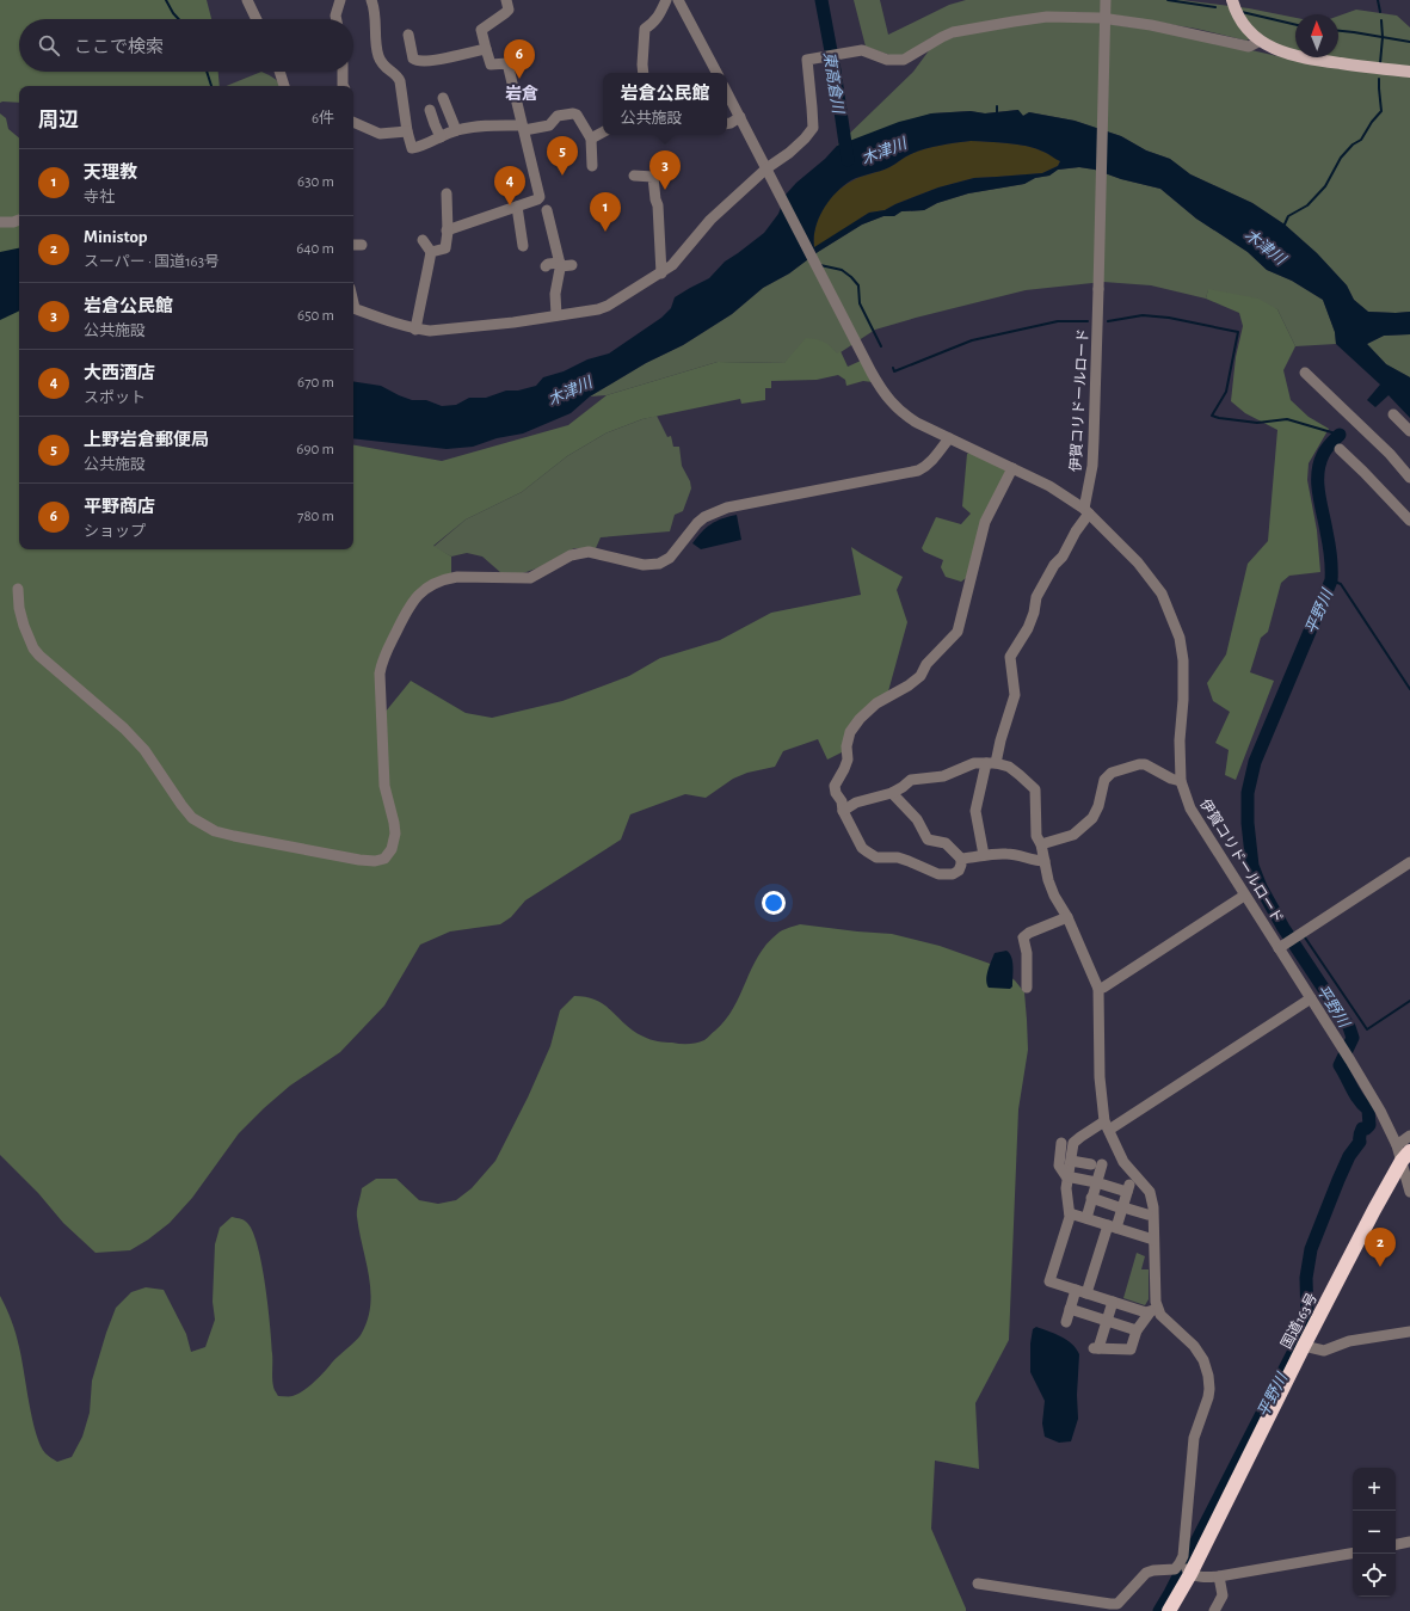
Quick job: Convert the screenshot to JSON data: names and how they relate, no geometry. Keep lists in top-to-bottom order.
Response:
{
  "streets": {
    "highway": ["国道163号"],
    "street": ["伊賀コリドールロード"]
  },
  "crossings": [
    ["伊賀コリドールロード", "国道163号"]
  ],
  "districts": ["岩倉"],
  "water": ["東高倉川", "木津川", "平野川"],
  "north": "top",
  "page": {
    "search": "ここで検索",
    "pins": [
      "6",
      "5",
      "3",
      "4",
      "1",
      "2"
    ],
    "popup": ["岩倉公民館", "公共施設"],
    "heading": ["周辺", "6件"],
    "list": [
      {
        "mark": "1",
        "name": "天理教",
        "note": "寺社",
        "value": "630 m"
      },
      {
        "mark": "2",
        "name": "Ministop",
        "note": "スーパー · 国道163号",
        "value": "640 m"
      },
      {
        "mark": "3",
        "name": "岩倉公民館",
        "note": "公共施設",
        "value": "650 m"
      },
      {
        "mark": "4",
        "name": "大西酒店",
        "note": "スポット",
        "value": "670 m"
      },
      {
        "mark": "5",
        "name": "上野岩倉郵便局",
        "note": "公共施設",
        "value": "690 m"
      },
      {
        "mark": "6",
        "name": "平野商店",
        "note": "ショップ",
        "value": "780 m"
      }
    ],
    "map_buttons": ["+", "−"]
  }
}
